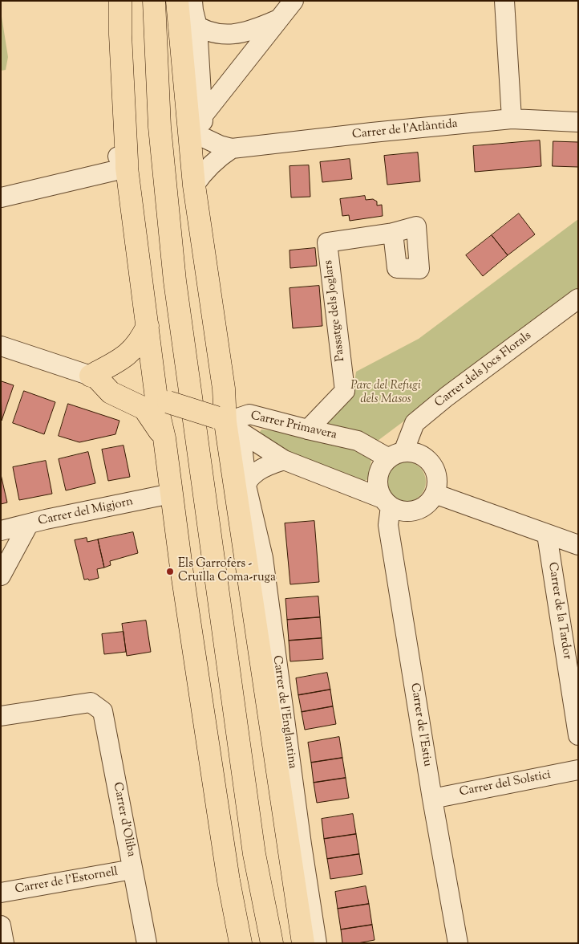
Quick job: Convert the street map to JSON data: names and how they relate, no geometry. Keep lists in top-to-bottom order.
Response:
{
  "streets": {
    "street": [
      "Carrer de l'Atlàntida",
      "Passatge dels Joglars",
      "Carrer dels Jocs Florals",
      "Carrer Primavera",
      "Carrer del Migjorn",
      "Carrer de la Tardor",
      "Carrer de l'Englantina",
      "Carrer de l'Estiu",
      "Carrer del Solstici",
      "Carrer d'Oliba",
      "Carrer de l'Estornell"
    ]
  },
  "crossings": [
    ["Passatge dels Joglars", "Carrer Primavera"],
    ["Carrer dels Jocs Florals", "Carrer Primavera"],
    ["Carrer dels Jocs Florals", "Carrer de l'Estiu"],
    ["Carrer Primavera", "Carrer de l'Estiu"],
    ["Carrer de l'Estiu", "Carrer del Solstici"],
    ["Carrer d'Oliba", "Carrer de l'Estornell"]
  ],
  "parks": ["Parc del Refugi dels Masos"],
  "places": ["Els Garrofers - Cruïlla Coma-ruga"]
}
